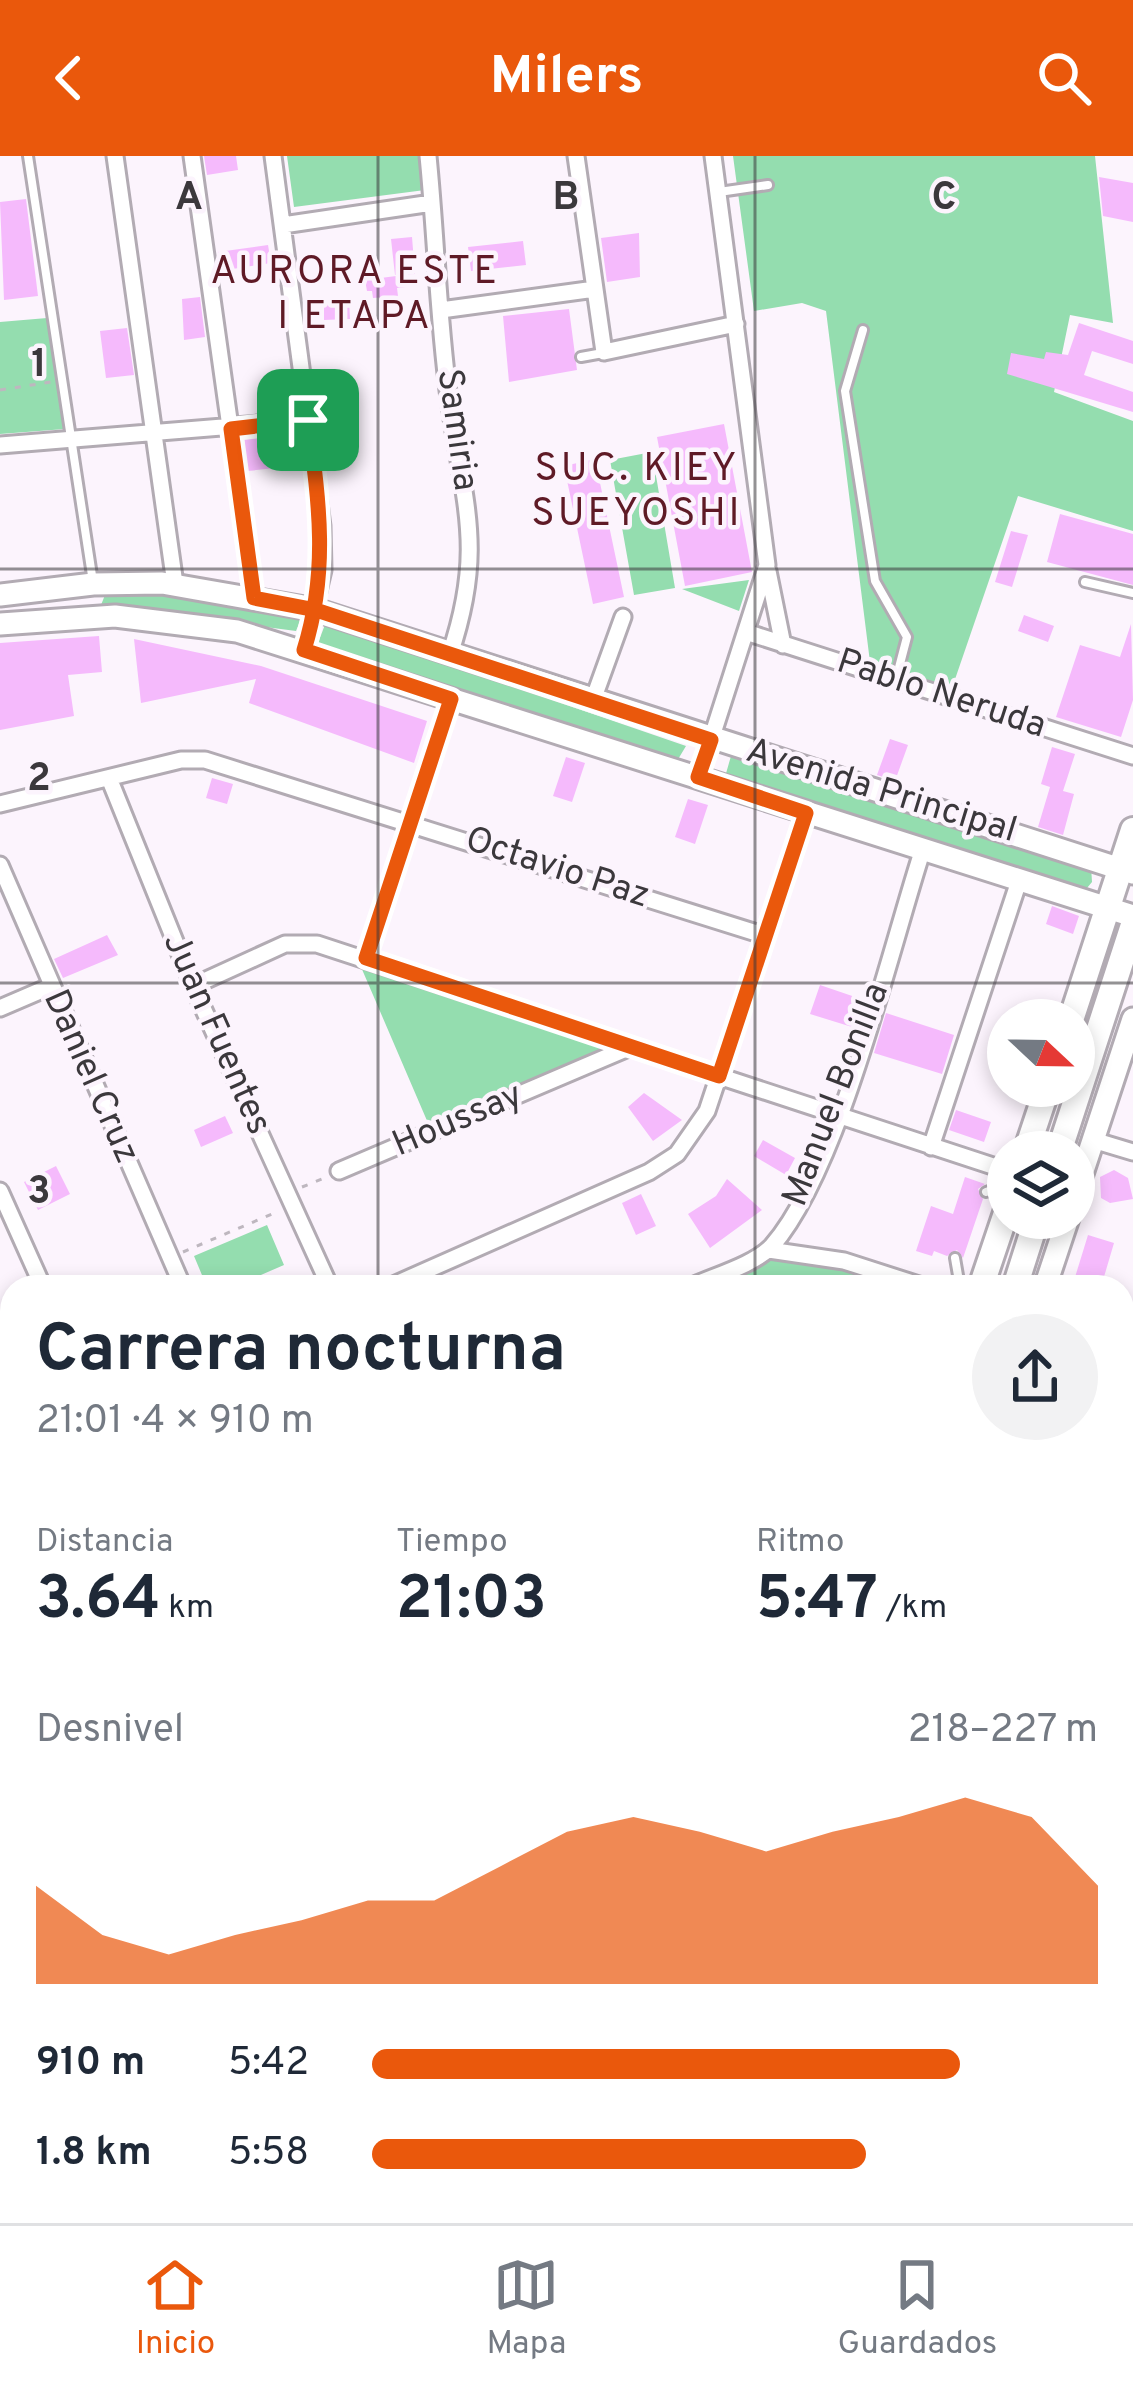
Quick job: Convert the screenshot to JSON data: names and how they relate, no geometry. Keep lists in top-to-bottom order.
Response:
{
  "streets": {
    "main road": ["Avenida Principal"],
    "street": [
      "Samiria",
      "Pablo Neruda",
      "Octavio Paz",
      "Juan Fuentes",
      "Daniel Cruz",
      "Manuel Bonilla",
      "Houssay"
    ]
  },
  "crossings": [
    ["Samiria", "Avenida Principal"],
    ["Avenida Principal", "Manuel Bonilla"],
    ["Octavio Paz", "Juan Fuentes"]
  ],
  "districts": ["AURORA ESTE I ETAPA", "SUC. KIEY SUEYOSHI"],
  "north": "right",
  "page": {
    "header": "Milers",
    "heading": ["Carrera nocturna", "21:01 · 4 × 910 m"],
    "stats": [
      ["Distancia", "3.64 km"],
      ["Tiempo", "21:03"],
      ["Ritmo", "5:47 /km"]
    ],
    "chart": ["Desnivel", "218–227 m"],
    "list": [
      {
        "name": "910 m",
        "note": "5:42"
      },
      {
        "name": "1.8 km",
        "note": "5:58"
      }
    ],
    "tabs": ["Inicio", "Mapa", "Guardados"]
  },
  "grid": {
    "columns": ["A", "B", "C"],
    "rows": ["1", "2", "3"]
  }
}
